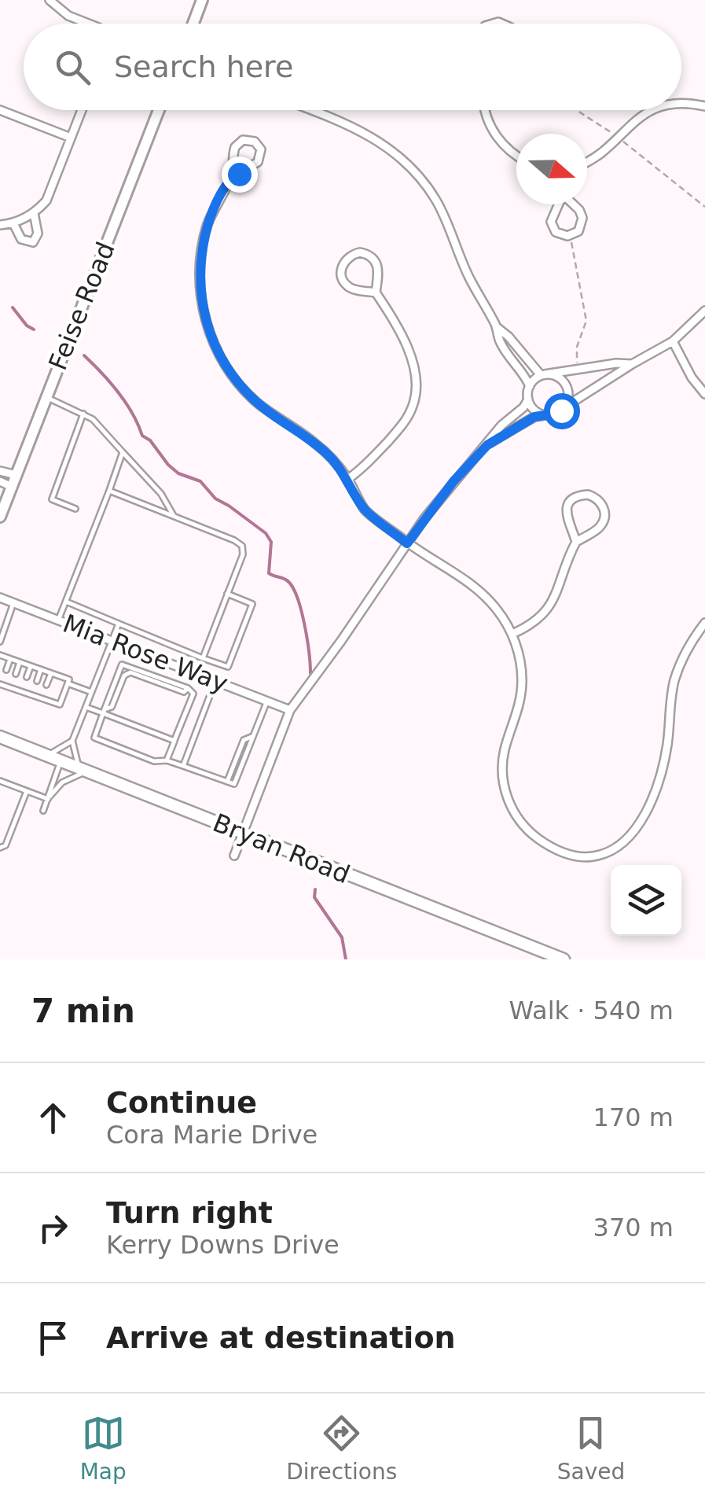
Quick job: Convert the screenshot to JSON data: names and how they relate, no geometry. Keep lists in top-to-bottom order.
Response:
{
  "streets": {
    "main road": ["Bryan Road"],
    "street": ["Feise Road", "Mia Rose Way"]
  },
  "north": "right",
  "page": {
    "search": "Search here",
    "heading": ["7 min", "Walk · 540 m"],
    "list": [
      ["Continue", "Cora Marie Drive", "170 m"],
      ["Turn right", "Kerry Downs Drive", "370 m"],
      "Arrive at destination"
    ],
    "nav": ["Map", "Directions", "Saved"]
  }
}
